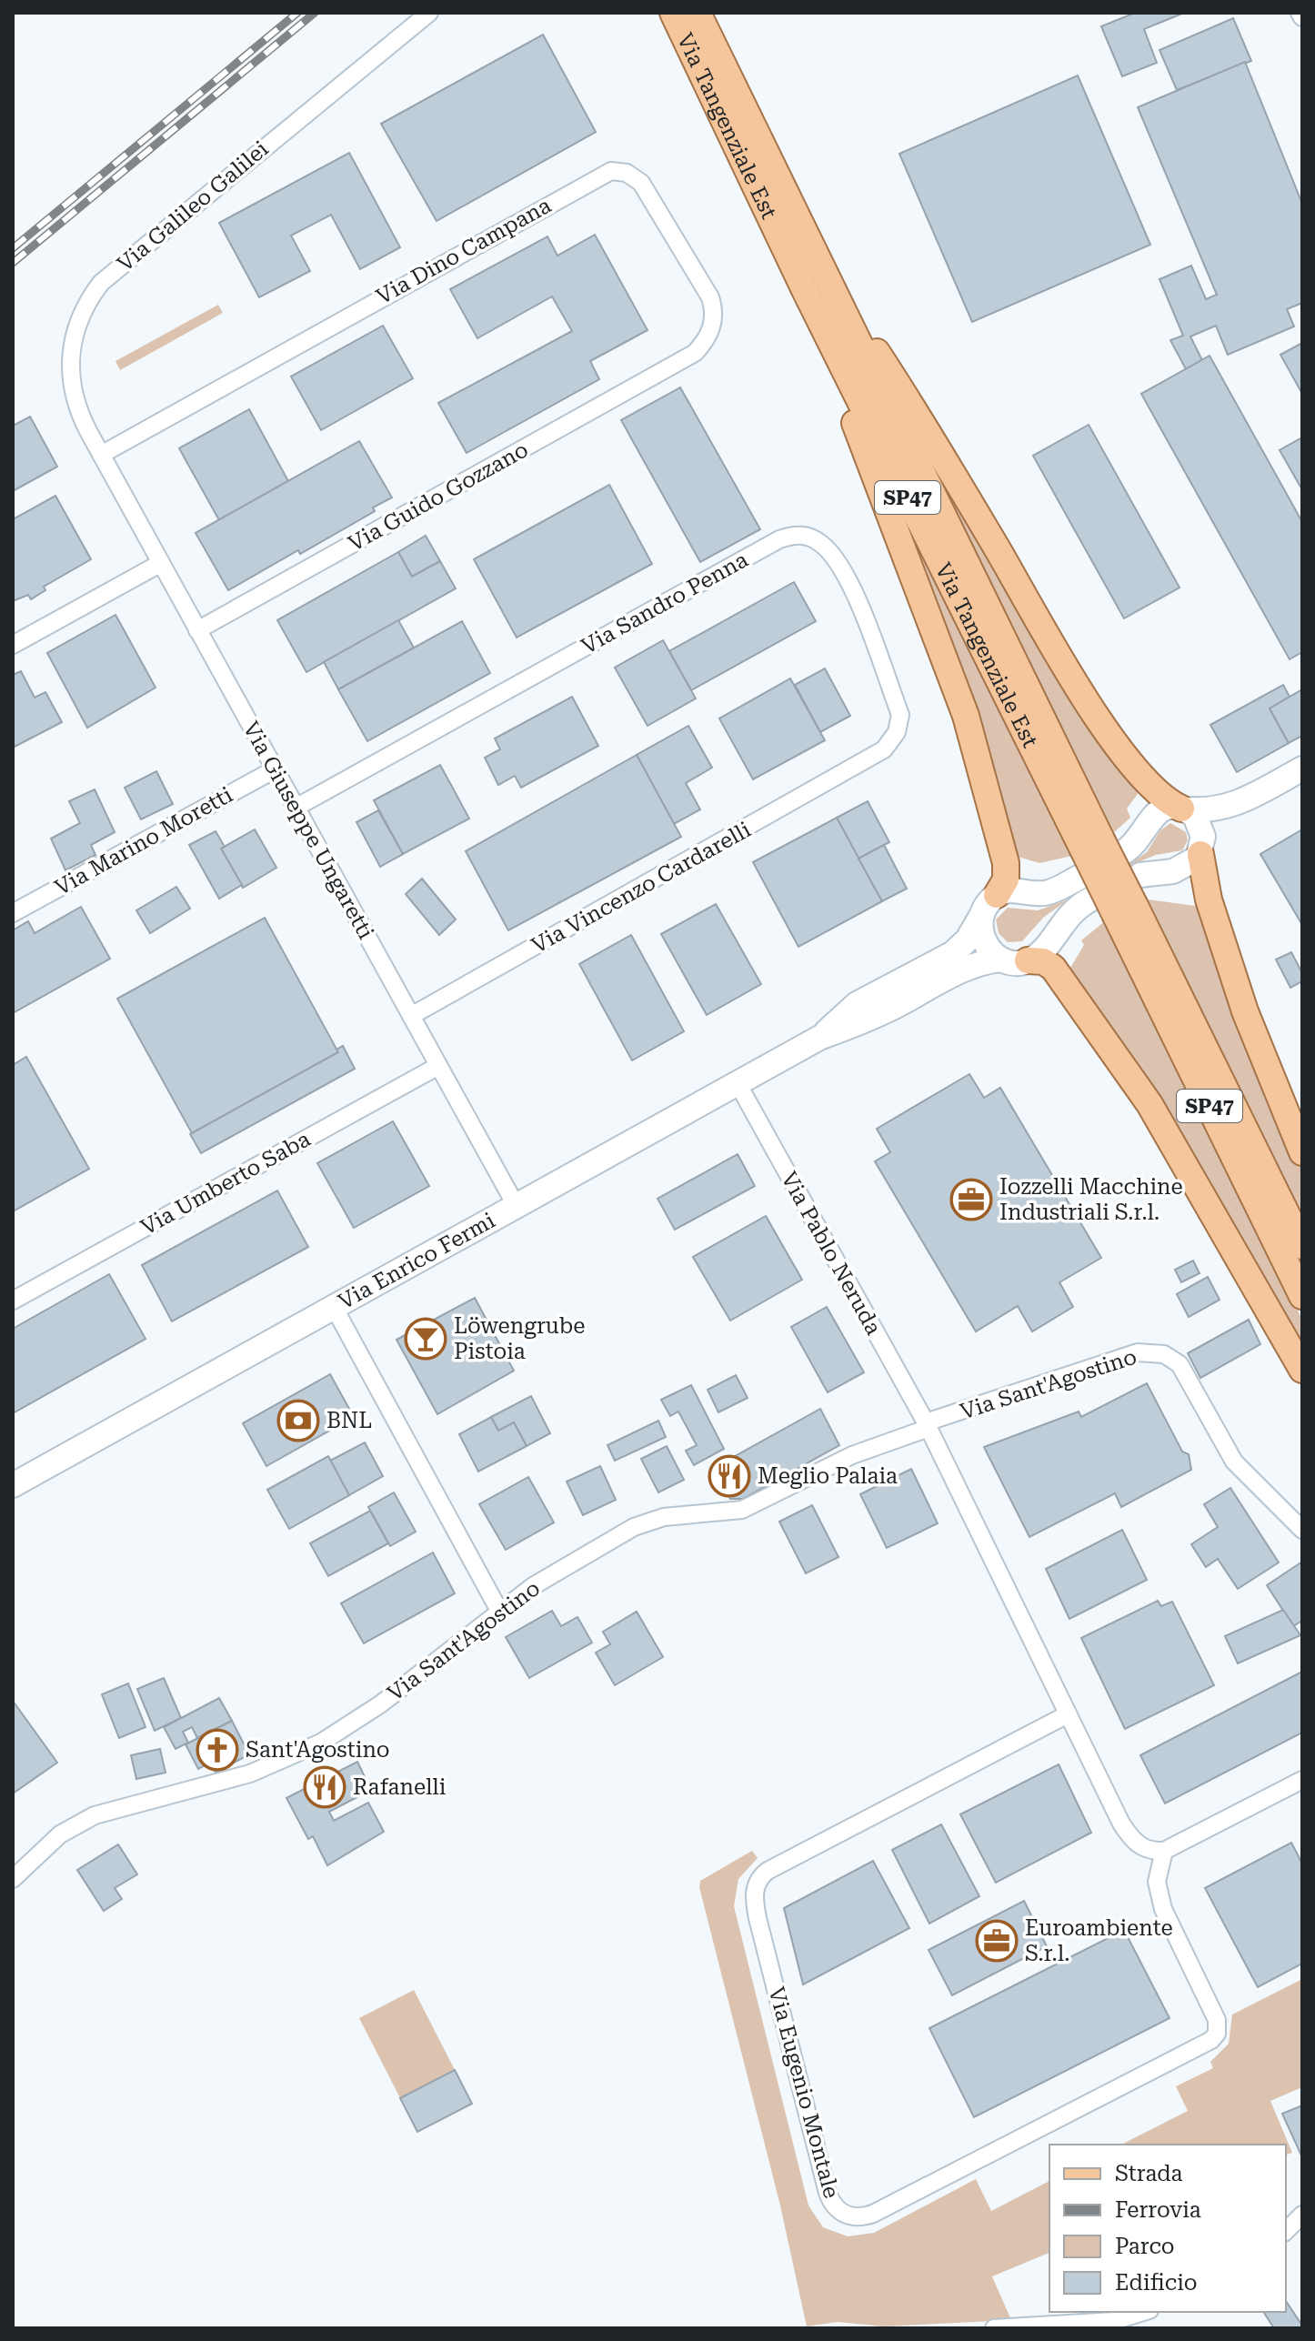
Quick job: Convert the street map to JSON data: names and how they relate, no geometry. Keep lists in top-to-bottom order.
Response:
{
  "streets": {
    "main road": ["Via Tangenziale Est", "SP47"],
    "street": [
      "Via Galileo Galilei",
      "Via Dino Campana",
      "Via Guido Gozzano",
      "Via Sandro Penna",
      "Via Giuseppe Ungaretti",
      "Via Marino Moretti",
      "Via Vincenzo Cardarelli",
      "Via Umberto Saba",
      "Via Pablo Neruda",
      "Via Enrico Fermi",
      "Via Sant'Agostino",
      "Via Eugenio Montale"
    ]
  },
  "crossings": [
    ["Via Galileo Galilei", "Via Dino Campana"],
    ["Via Galileo Galilei", "Via Giuseppe Ungaretti"],
    ["Via Dino Campana", "Via Guido Gozzano"],
    ["Via Dino Campana", "Via Giuseppe Ungaretti"],
    ["Via Guido Gozzano", "Via Giuseppe Ungaretti"],
    ["Via Sandro Penna", "Via Giuseppe Ungaretti"],
    ["Via Sandro Penna", "Via Vincenzo Cardarelli"],
    ["Via Giuseppe Ungaretti", "Via Marino Moretti"],
    ["Via Giuseppe Ungaretti", "Via Vincenzo Cardarelli"],
    ["Via Giuseppe Ungaretti", "Via Umberto Saba"],
    ["Via Giuseppe Ungaretti", "Via Enrico Fermi"],
    ["Via Pablo Neruda", "Via Enrico Fermi"],
    ["Via Pablo Neruda", "Via Sant'Agostino"]
  ],
  "places": {
    "office": ["Iozzelli Macchine Industriali S.r.l.", "Euroambiente S.r.l."],
    "bar": ["Löwengrube Pistoia"],
    "bank": ["BNL"],
    "restaurant": ["Meglio Palaia", "Rafanelli"],
    "church": ["Sant'Agostino"]
  },
  "legend": [
    "Strada",
    "Ferrovia",
    "Parco",
    "Edificio"
  ]
}
